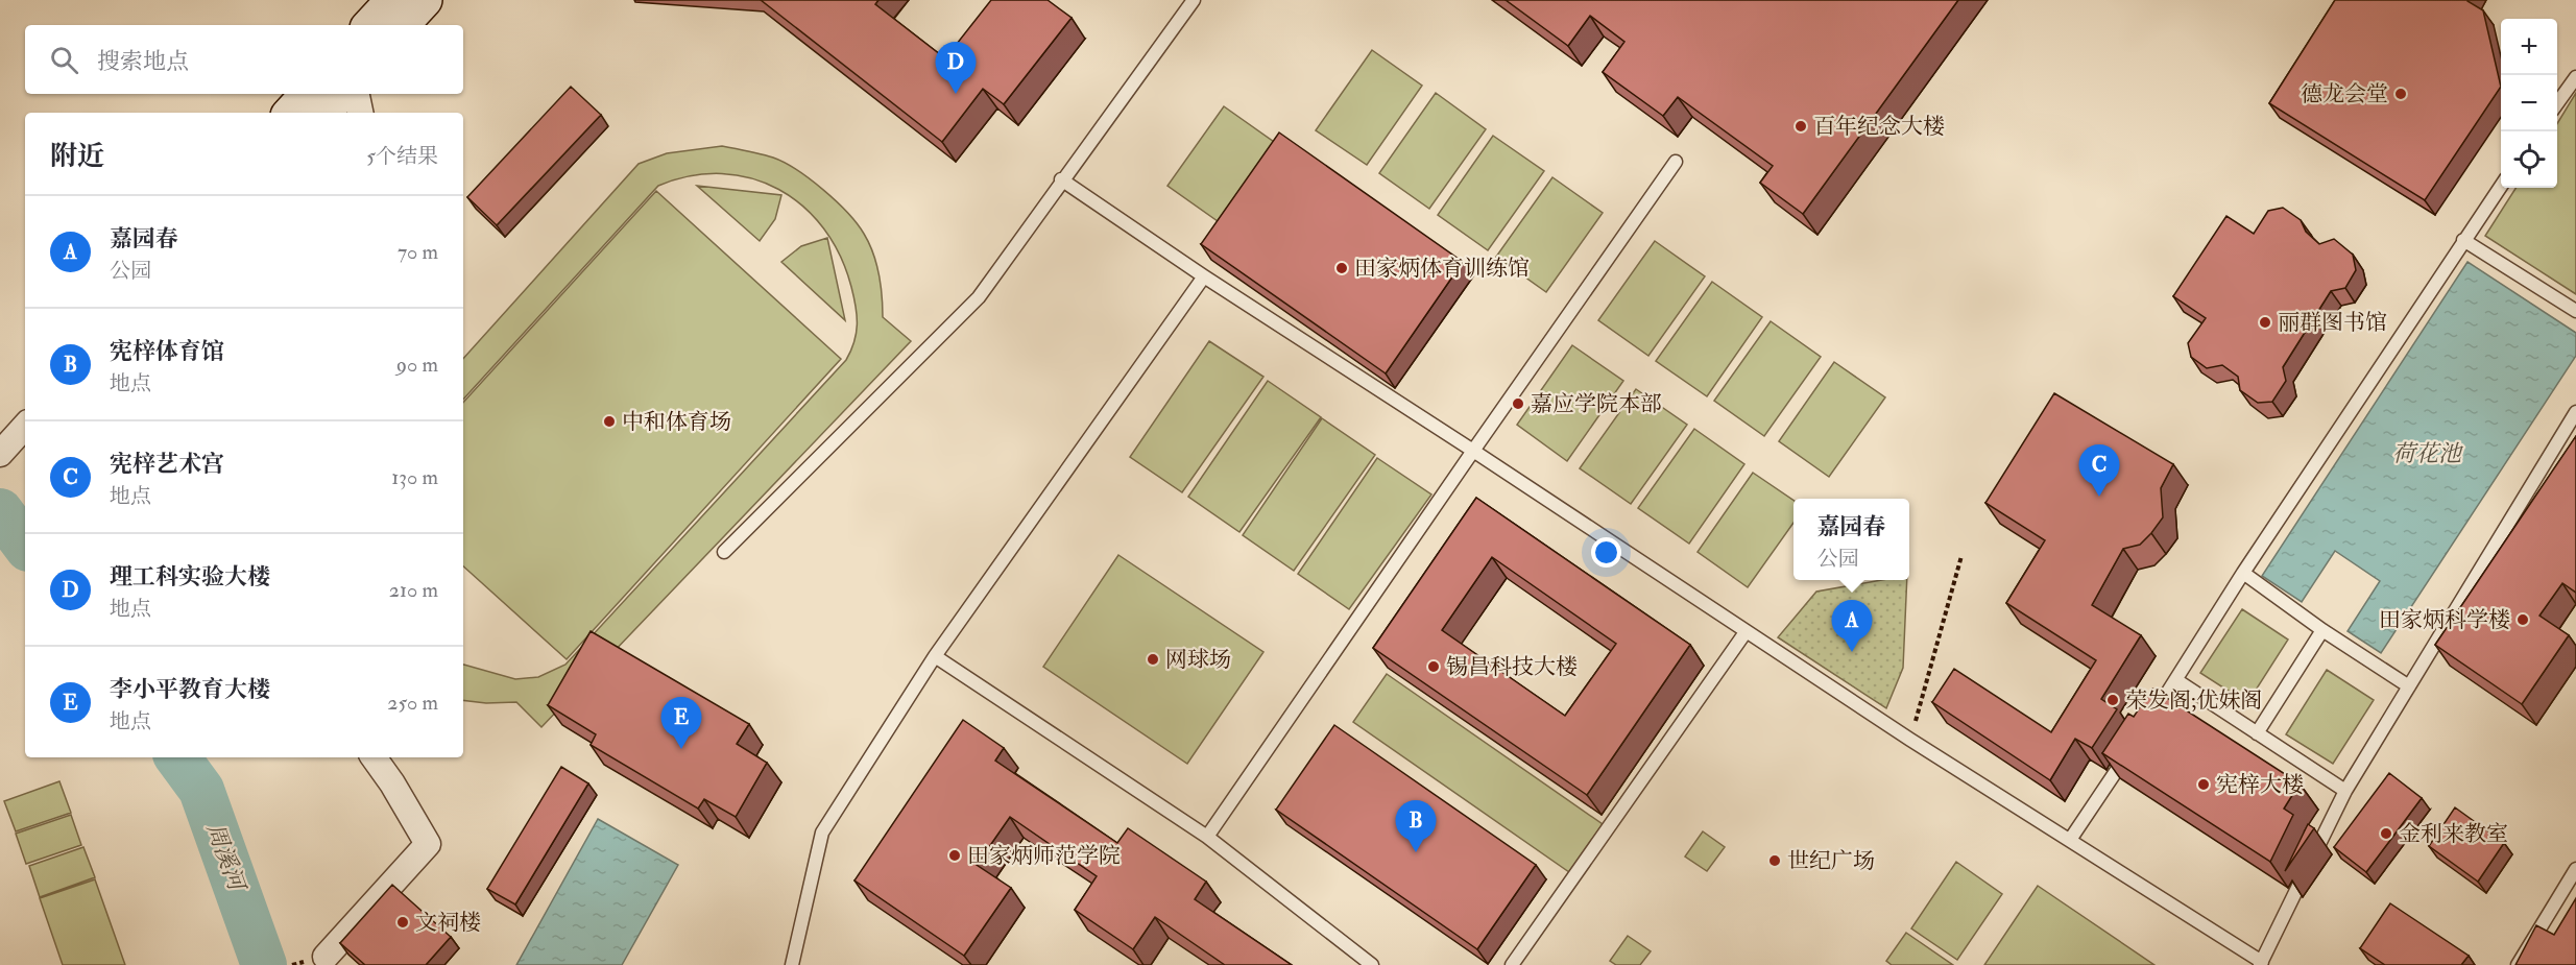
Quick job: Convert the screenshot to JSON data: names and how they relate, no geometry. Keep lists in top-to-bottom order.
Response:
{
  "water": ["荷花池", "周溪河"],
  "places": [
    "德龙会堂",
    "百年纪念大楼",
    "田家炳体育训练馆",
    "丽群图书馆",
    "嘉应学院本部",
    "中和体育场",
    "田家炳科学楼",
    "网球场",
    "锡昌科技大楼",
    "荣发阁;优妹阁",
    "宪梓大楼",
    "金利来教室",
    "田家炳师范学院",
    "世纪广场",
    "文祠楼"
  ],
  "page": {
    "map_buttons": ["+", "−"],
    "search": "搜索地点",
    "pins": [
      "D",
      "C",
      "A",
      "E",
      "B"
    ],
    "heading": ["附近", "5个结果"],
    "list": [
      {
        "mark": "A",
        "name": "嘉园春",
        "note": "公园",
        "value": "70 m"
      },
      {
        "mark": "B",
        "name": "宪梓体育馆",
        "note": "地点",
        "value": "90 m"
      },
      {
        "mark": "C",
        "name": "宪梓艺术宫",
        "note": "地点",
        "value": "130 m"
      },
      {
        "mark": "D",
        "name": "理工科实验大楼",
        "note": "地点",
        "value": "210 m"
      },
      {
        "mark": "E",
        "name": "李小平教育大楼",
        "note": "地点",
        "value": "250 m"
      }
    ],
    "popup": ["嘉园春", "公园"]
  }
}
